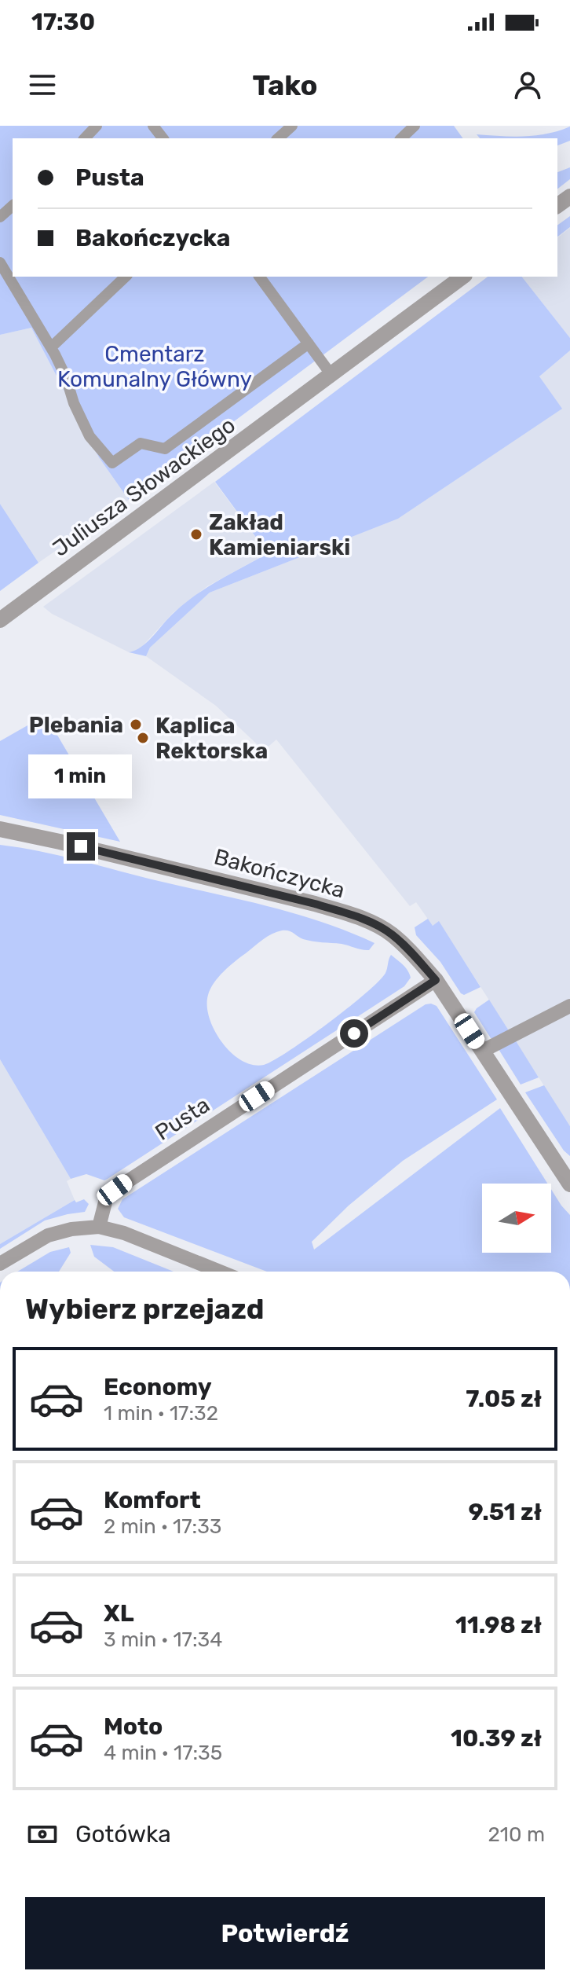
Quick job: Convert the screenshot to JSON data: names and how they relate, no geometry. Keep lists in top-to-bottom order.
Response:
{
  "streets": {
    "street": ["Juliusza Słowackiego", "Bakończycka", "Pusta"]
  },
  "crossings": [
    ["Bakończycka", "Pusta"]
  ],
  "parks": ["Cmentarz Komunalny Główny"],
  "places": ["Zakład Kamieniarski", "Plebania", "Kaplica Rektorska"],
  "north": "right",
  "page": {
    "status": "17:30",
    "header": "Tako",
    "banner": ["Pusta", "Bakończycka"],
    "bubble": "1 min",
    "heading": "Wybierz przejazd",
    "list": [
      {
        "name": "Economy",
        "note": "1 min · 17:32",
        "value": "7.05 zł"
      },
      {
        "name": "Komfort",
        "note": "2 min · 17:33",
        "value": "9.51 zł"
      },
      {
        "name": "XL",
        "note": "3 min · 17:34",
        "value": "11.98 zł"
      },
      {
        "name": "Moto",
        "note": "4 min · 17:35",
        "value": "10.39 zł"
      }
    ],
    "pay": ["Gotówka", "210 m"],
    "buttons": "Potwierdź"
  }
}
